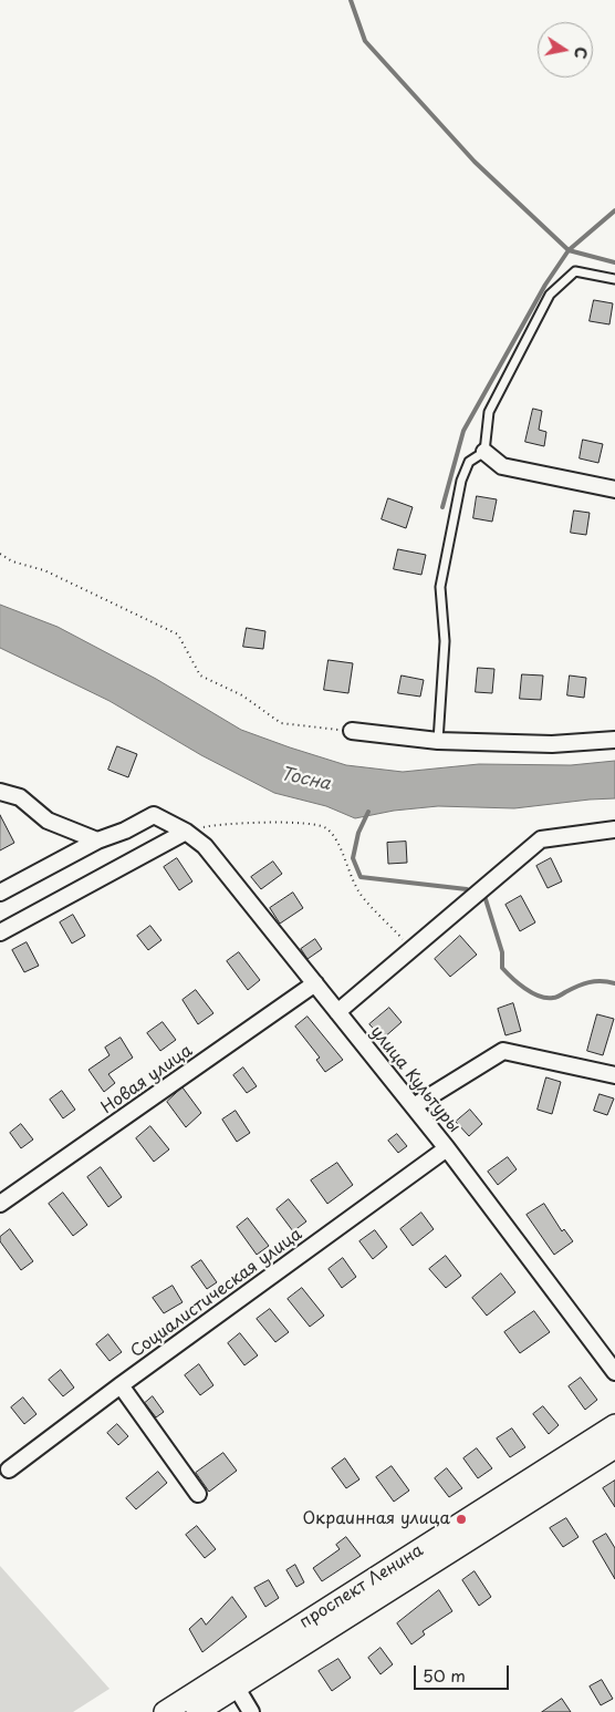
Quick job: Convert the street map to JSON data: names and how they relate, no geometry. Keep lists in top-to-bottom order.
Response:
{
  "streets": {
    "main road": ["проспект Ленина"],
    "street": ["Новая улица", "улица Культуры", "Социалистическая улица"]
  },
  "crossings": [
    ["Новая улица", "улица Культуры"],
    ["улица Культуры", "Социалистическая улица"]
  ],
  "water": ["Тосна"],
  "places": ["Окраинная улица"],
  "scale_bar": "50 m",
  "north": "right"
}
